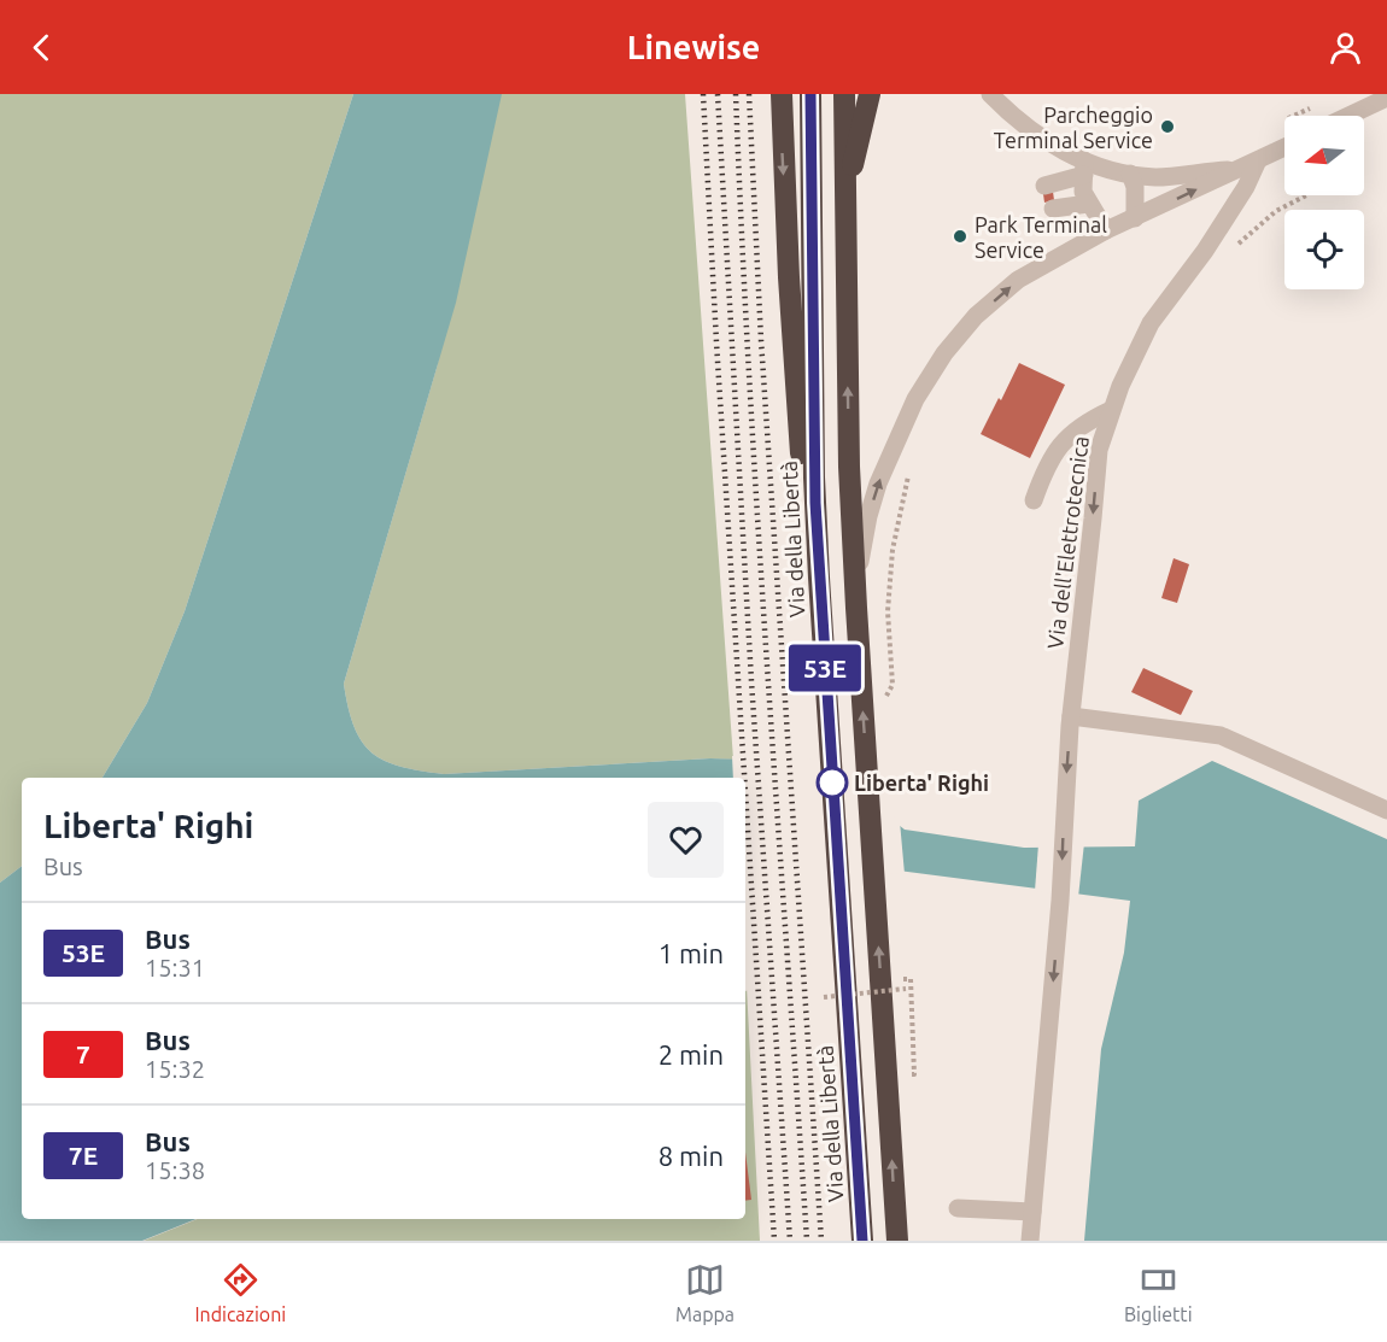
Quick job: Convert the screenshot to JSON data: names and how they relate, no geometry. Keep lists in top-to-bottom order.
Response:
{
  "streets": {
    "highway": ["Via della Libertà"],
    "street": ["Via dell'Elettrotecnica"]
  },
  "one_way": ["Via dell'Elettrotecnica"],
  "places": ["Parcheggio Terminal Service", "Park Terminal Service", "Liberta' Righi"],
  "lines": ["bus line 53E"],
  "north": "left",
  "page": {
    "header": "Linewise",
    "on_map": "53E",
    "heading": ["Liberta' Righi", "Bus"],
    "list": [
      {
        "mark": "53E",
        "name": "Bus",
        "note": "15:31",
        "value": "1 min"
      },
      {
        "mark": "7",
        "name": "Bus",
        "note": "15:32",
        "value": "2 min"
      },
      {
        "mark": "7E",
        "name": "Bus",
        "note": "15:38",
        "value": "8 min"
      }
    ],
    "tabs": ["Indicazioni", "Mappa", "Biglietti"]
  }
}
